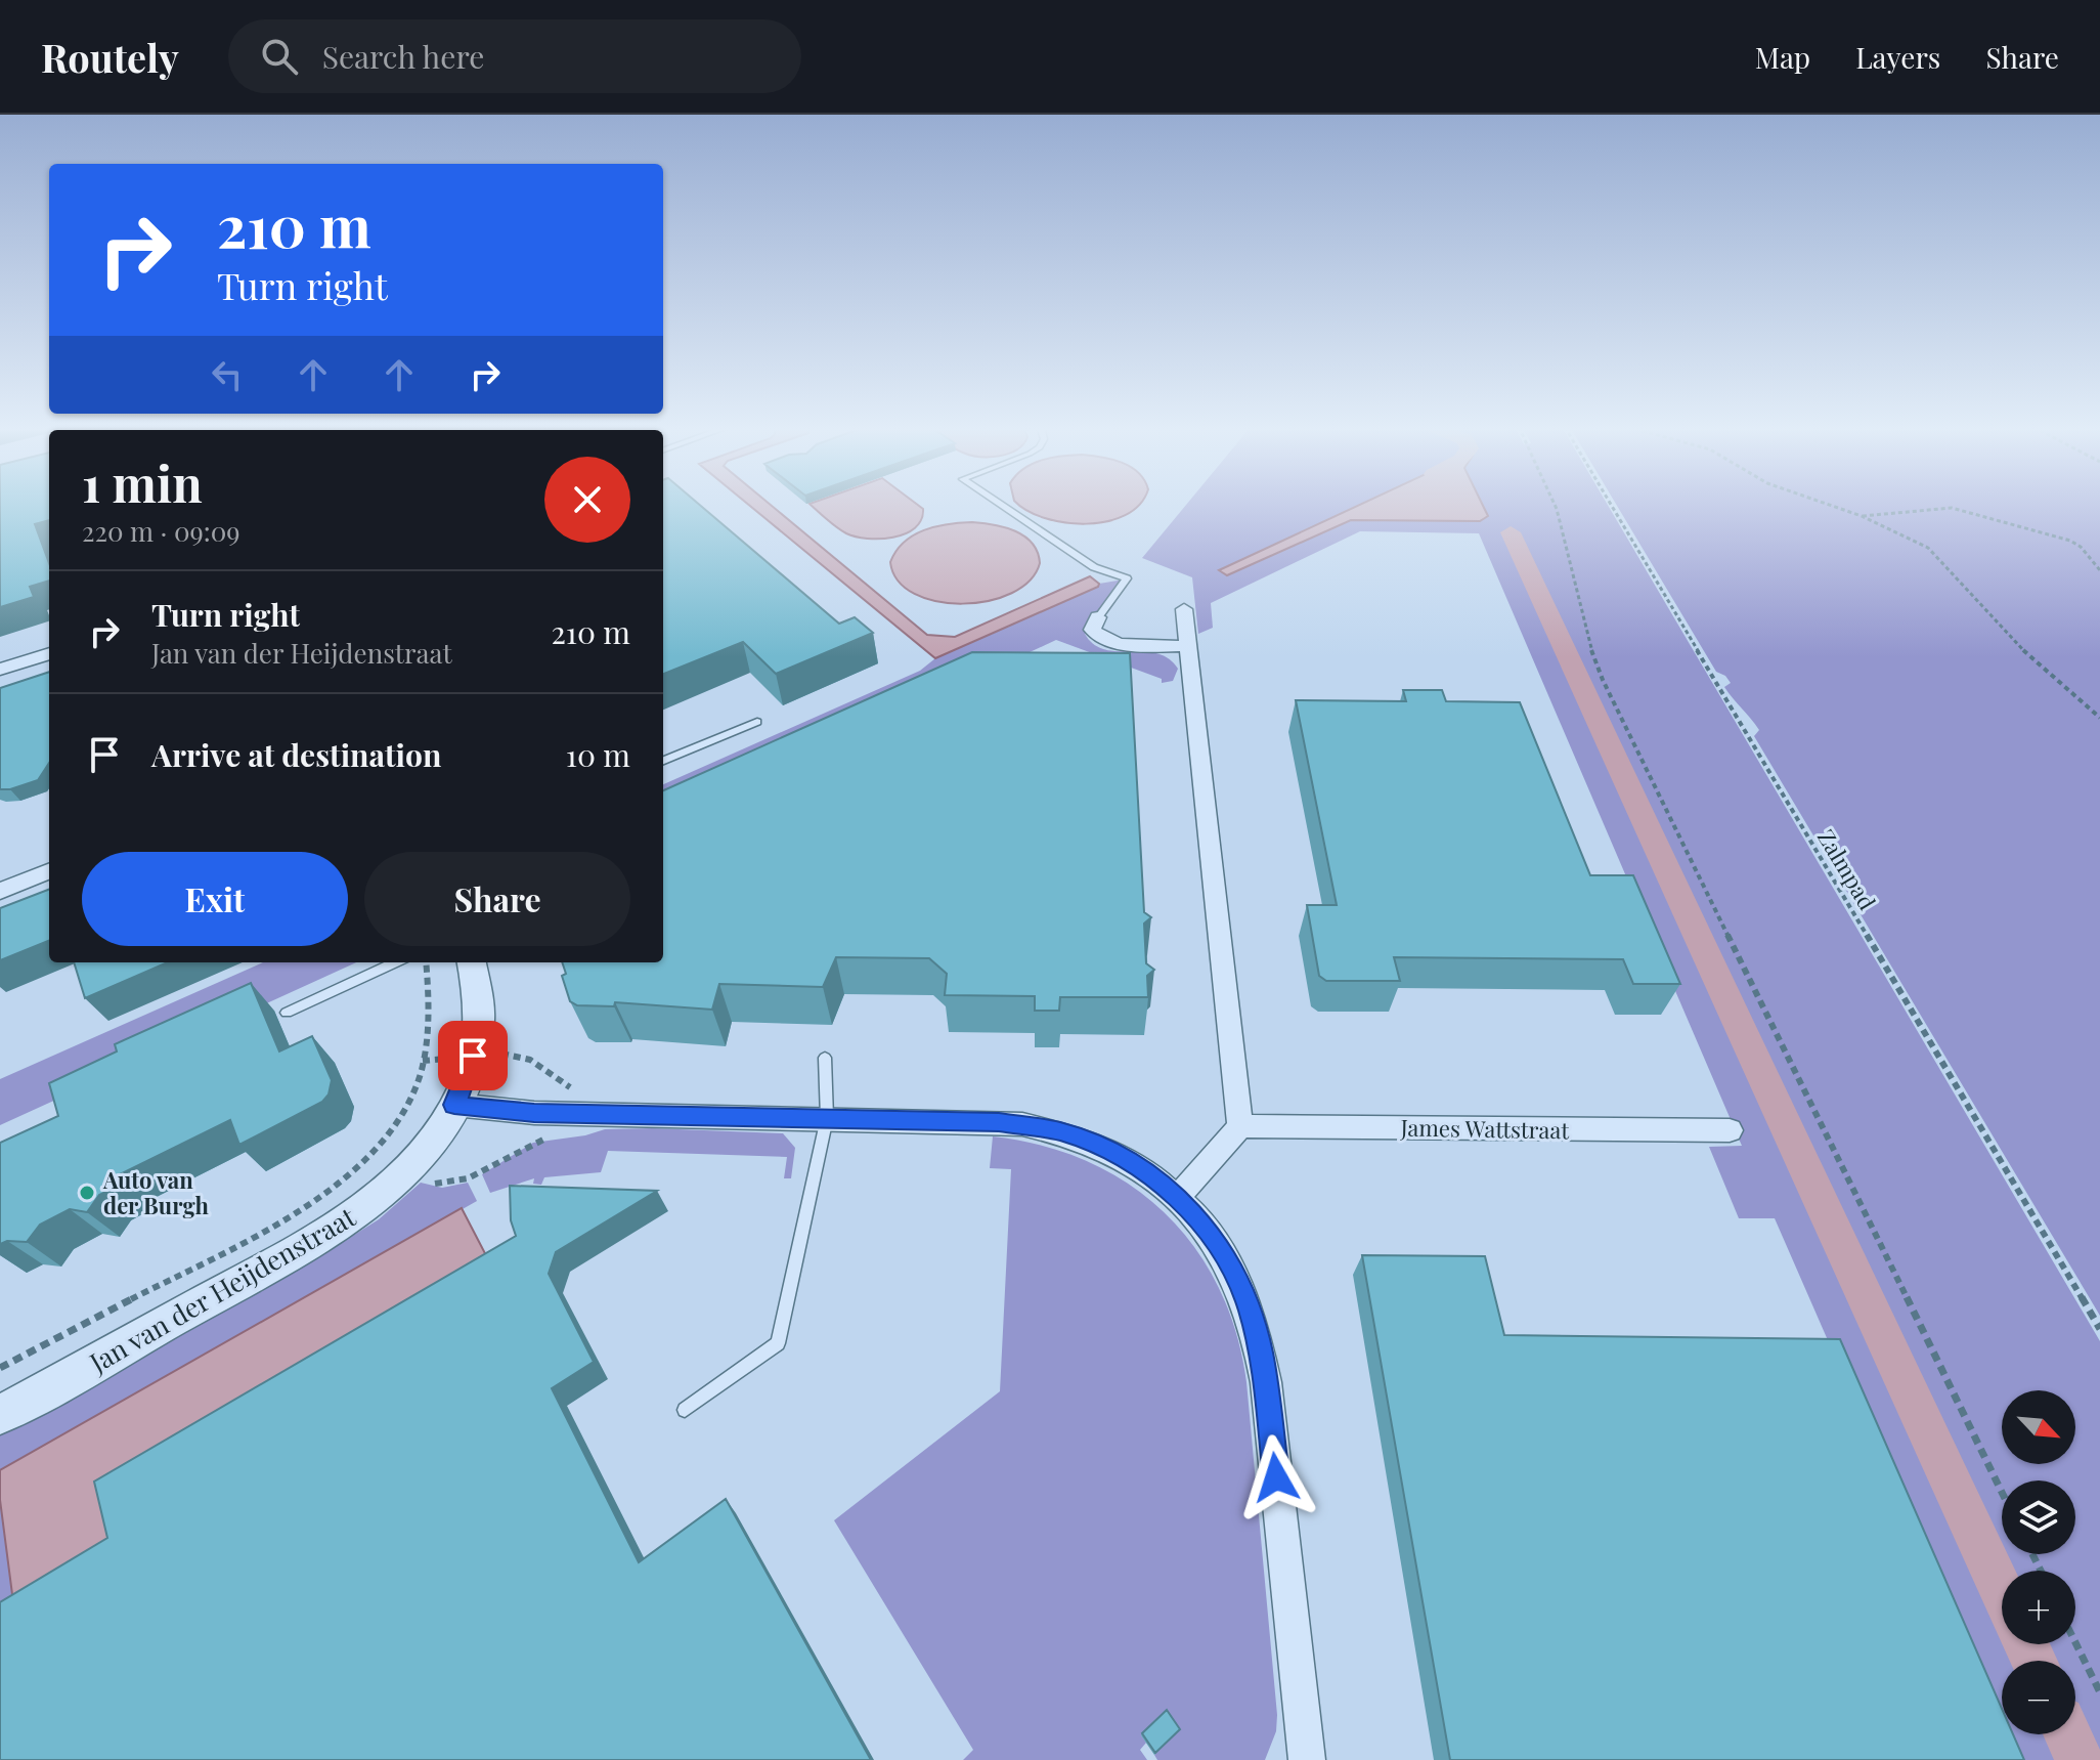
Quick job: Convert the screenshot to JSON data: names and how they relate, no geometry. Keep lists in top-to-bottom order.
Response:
{
  "streets": {
    "street": ["James Wattstraat", "Jan van der Heijdenstraat"],
    "path": ["Zalmpad"]
  },
  "places": ["Auto van der Burgh"],
  "north": "bottom right",
  "page": {
    "header": "Routely",
    "search": "Search here",
    "nav": ["Map", "Layers", "Share"],
    "turn": ["210 m", "Turn right"],
    "heading": ["1 min", "220 m · 09:09"],
    "list": [
      {
        "name": "Turn right",
        "note": "Jan van der Heijdenstraat",
        "value": "210 m"
      },
      {
        "name": "Arrive at destination",
        "value": "10 m"
      }
    ],
    "buttons": ["Exit", "Share"],
    "map_buttons": ["+", "−"]
  }
}
